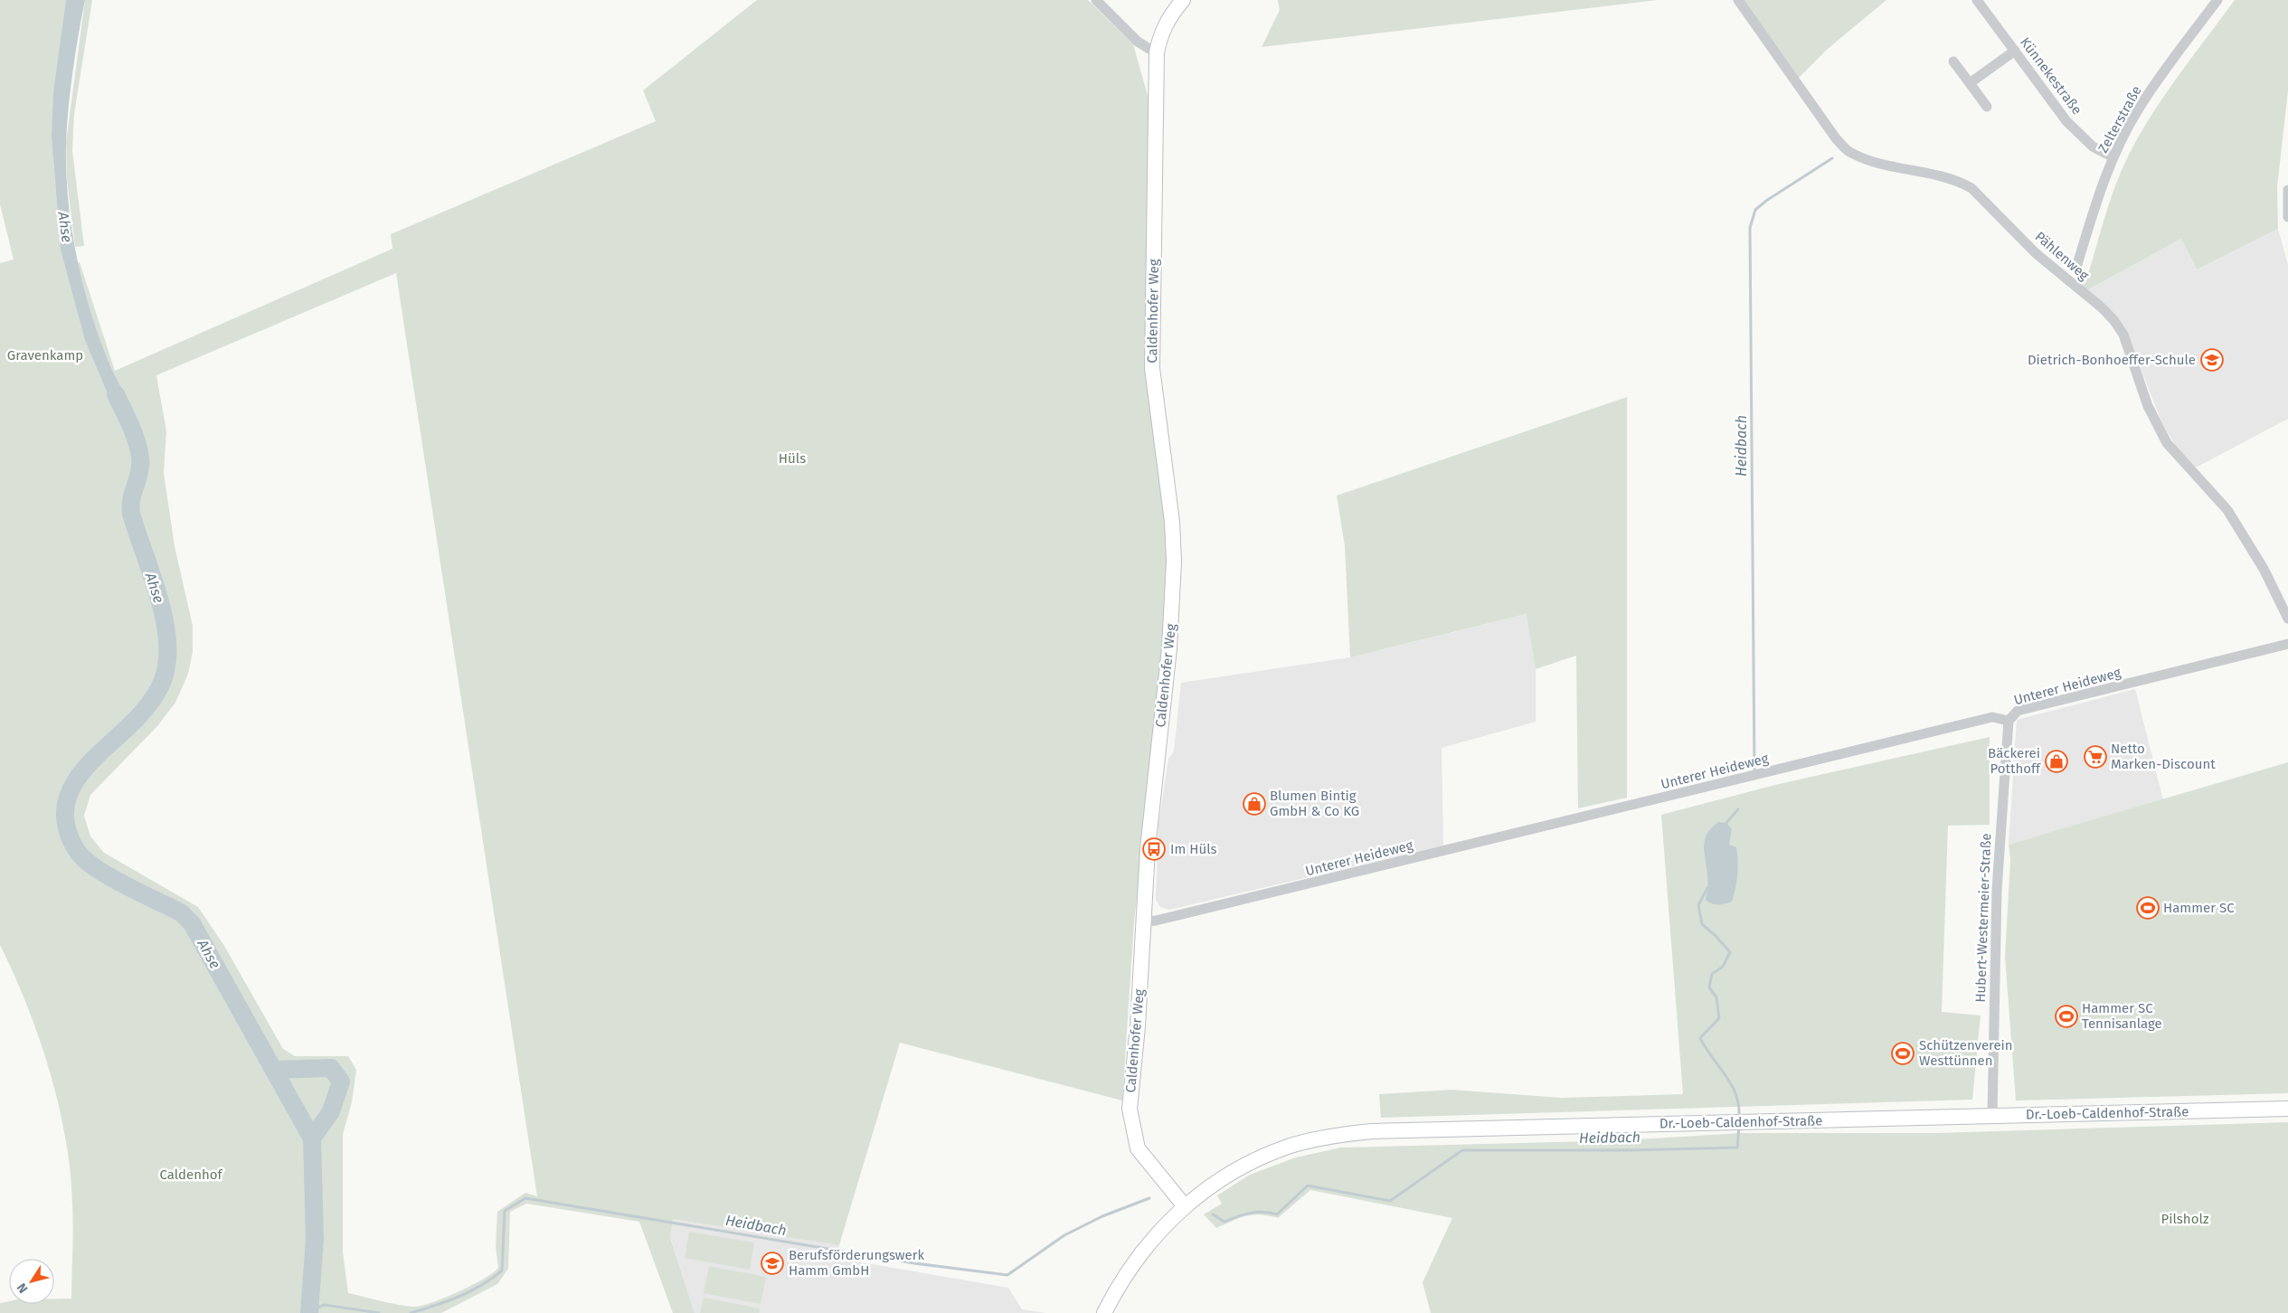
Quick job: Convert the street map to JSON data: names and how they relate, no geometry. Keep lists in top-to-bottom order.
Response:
{
  "streets": {
    "main road": ["Caldenhofer Weg", "Dr.-Loeb-Caldenhof-Straße"],
    "street": [
      "Künnekestraße",
      "Zelterstraße",
      "Pählenweg",
      "Unterer Heideweg",
      "Hubert-Westermeier-Straße"
    ]
  },
  "crossings": [
    ["Künnekestraße", "Zelterstraße"],
    ["Caldenhofer Weg", "Unterer Heideweg"],
    ["Caldenhofer Weg", "Dr.-Loeb-Caldenhof-Straße"],
    ["Unterer Heideweg", "Hubert-Westermeier-Straße"],
    ["Hubert-Westermeier-Straße", "Dr.-Loeb-Caldenhof-Straße"]
  ],
  "water": ["Ahse", "Heidbach"],
  "parks": [
    "Gravenkamp",
    "Hüls",
    "Caldenhof",
    "Pilsholz"
  ],
  "places": {
    "school or university": ["Dietrich-Bonhoeffer-Schule", "Berufsförderungswerk Hamm GmbH"],
    "supermarket": ["Netto Marken-Discount"],
    "shop": ["Bäckerei Potthoff", "Blumen Bintig GmbH & Co KG"],
    "bus stop": ["Im Hüls"],
    "sports": ["Hammer SC", "Hammer SC Tennisanlage", "Schützenverein Westtünnen"]
  },
  "north": "bottom left"
}
